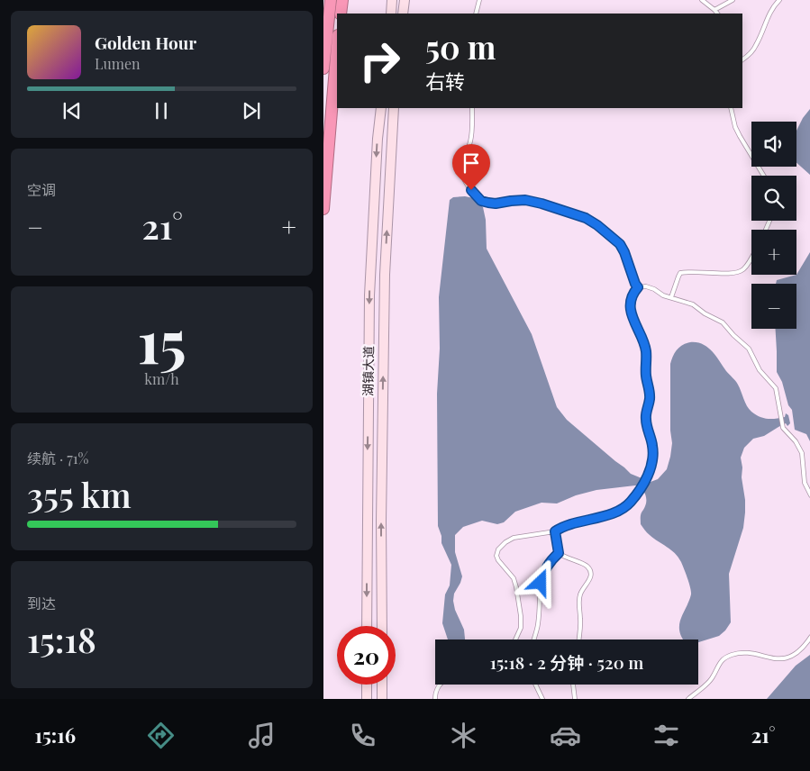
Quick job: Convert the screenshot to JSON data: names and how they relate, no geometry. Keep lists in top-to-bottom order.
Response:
{
  "streets": {
    "main road": ["湖镇大道"]
  },
  "page": {
    "turn": ["50 m", "右转"],
    "song": ["Golden Hour", "Lumen"],
    "map_buttons": ["+", "−"],
    "tile": [
      "空调",
      ["15", "km/h"],
      ["续航 · 71%", "355 km"],
      ["到达", "15:18"]
    ],
    "heat": ["−", "21°", "+"],
    "limit": "20",
    "trip": "15:18 · 2 分钟 · 520 m",
    "tabs": ["15:16", "21°"]
  }
}
